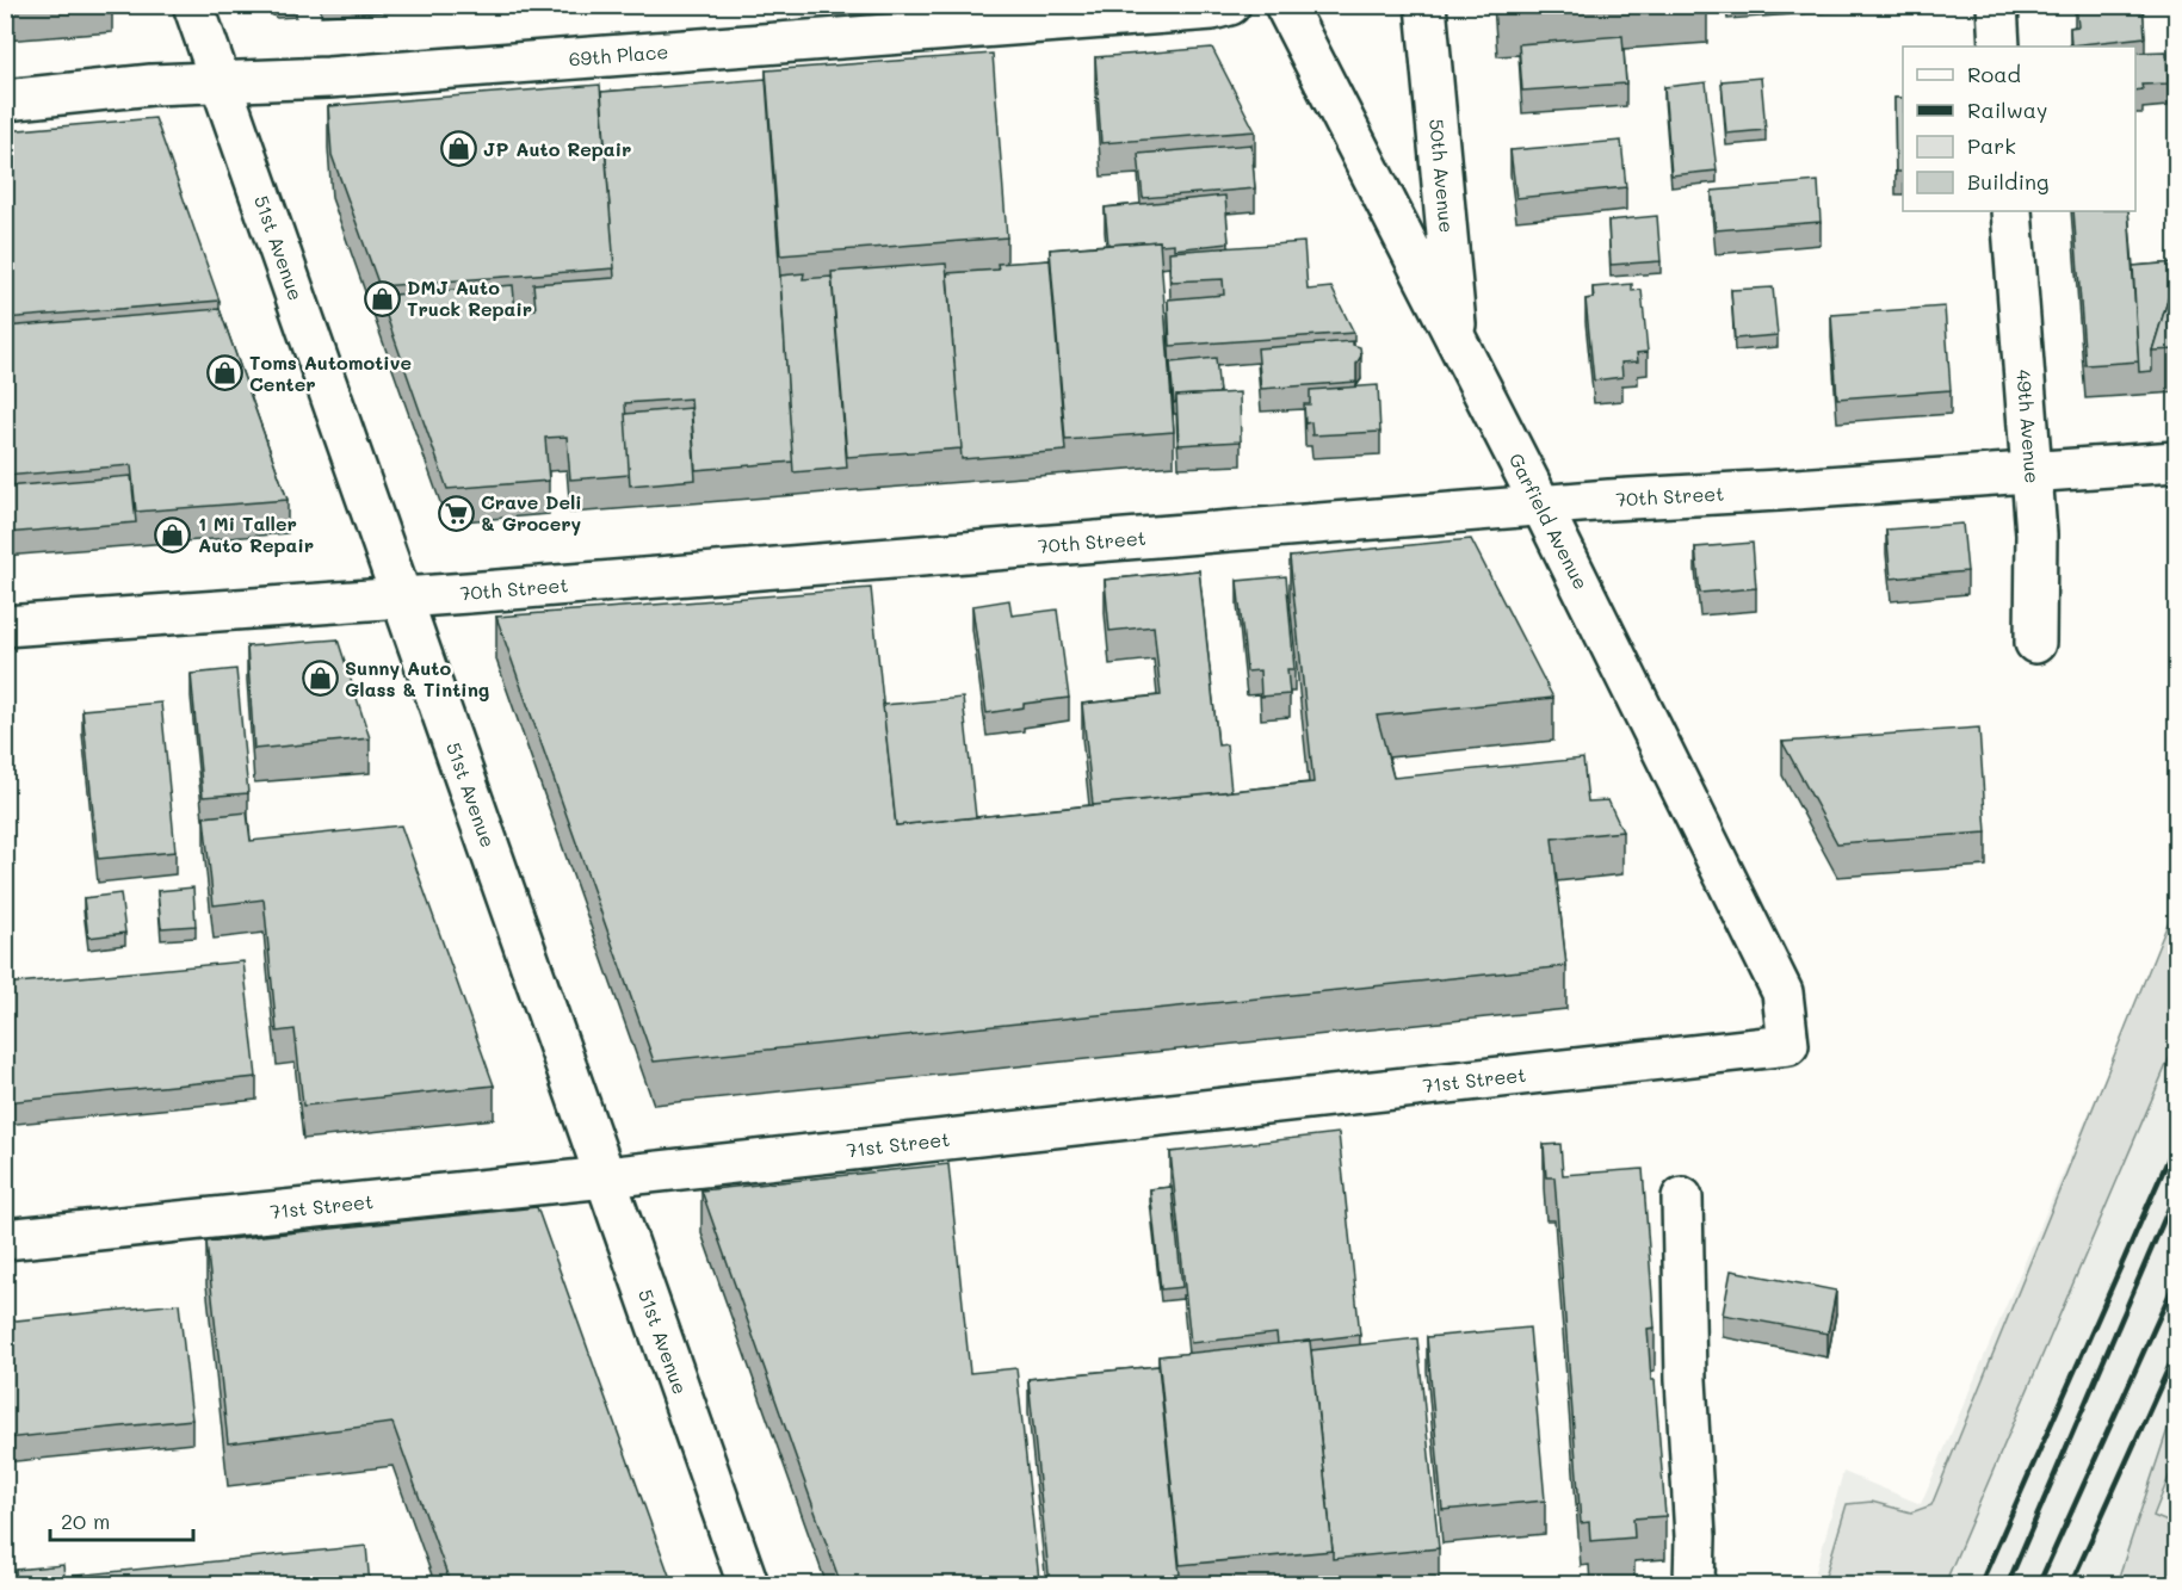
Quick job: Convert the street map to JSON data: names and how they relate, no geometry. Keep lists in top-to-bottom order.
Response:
{
  "streets": {
    "street": [
      "69th Place",
      "50th Avenue",
      "51st Avenue",
      "49th Avenue",
      "70th Street",
      "Garfield Avenue",
      "71st Street"
    ]
  },
  "crossings": [
    ["69th Place", "51st Avenue"],
    ["50th Avenue", "Garfield Avenue"],
    ["51st Avenue", "70th Street"],
    ["51st Avenue", "71st Street"],
    ["49th Avenue", "70th Street"],
    ["70th Street", "Garfield Avenue"],
    ["Garfield Avenue", "71st Street"]
  ],
  "places": {
    "shop": [
      "JP Auto Repair",
      "DMJ Auto Truck Repair",
      "Toms Automotive Center",
      "1 Mi Taller Auto Repair",
      "Sunny Auto Glass & Tinting"
    ],
    "supermarket": ["Crave Deli & Grocery"]
  },
  "legend": [
    "Road",
    "Railway",
    "Park",
    "Building"
  ],
  "scale_bar": "20 m"
}
